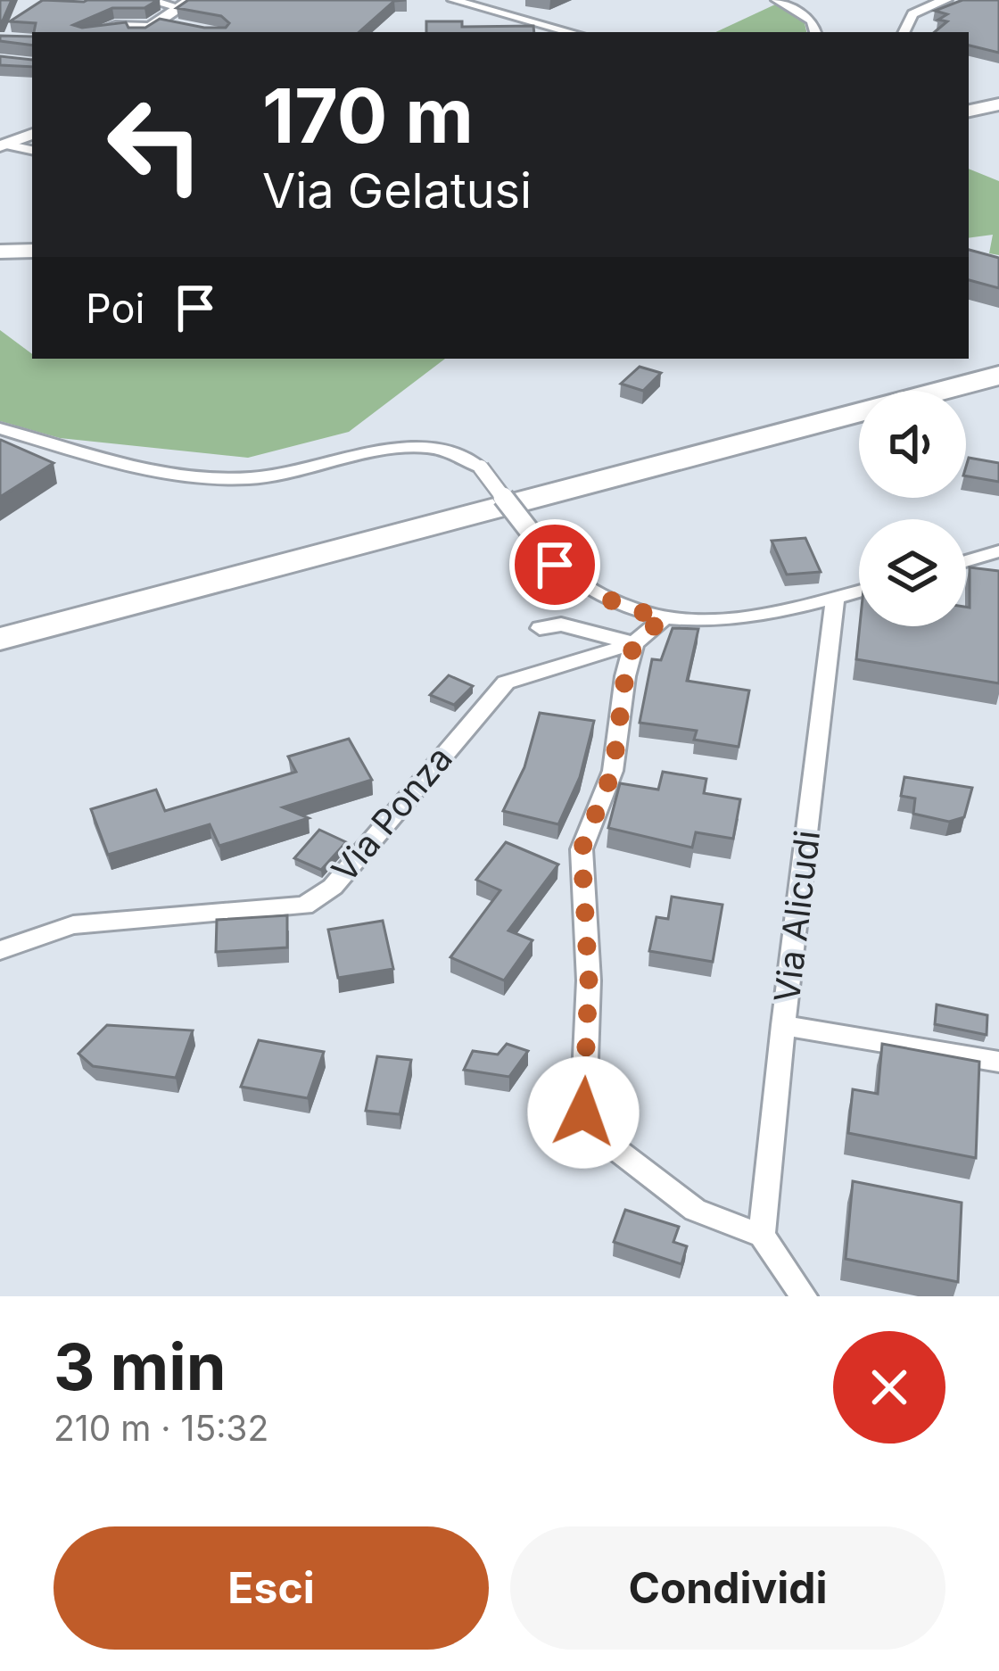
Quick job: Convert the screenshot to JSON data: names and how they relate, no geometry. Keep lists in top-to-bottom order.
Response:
{
  "streets": {
    "street": ["Via Ponza", "Via Alicudi"]
  },
  "page": {
    "turn": ["170 m", "Via Gelatusi"],
    "then": "Poi",
    "heading": ["3 min", "210 m · 15:32"],
    "buttons": ["Esci", "Condividi"]
  }
}
